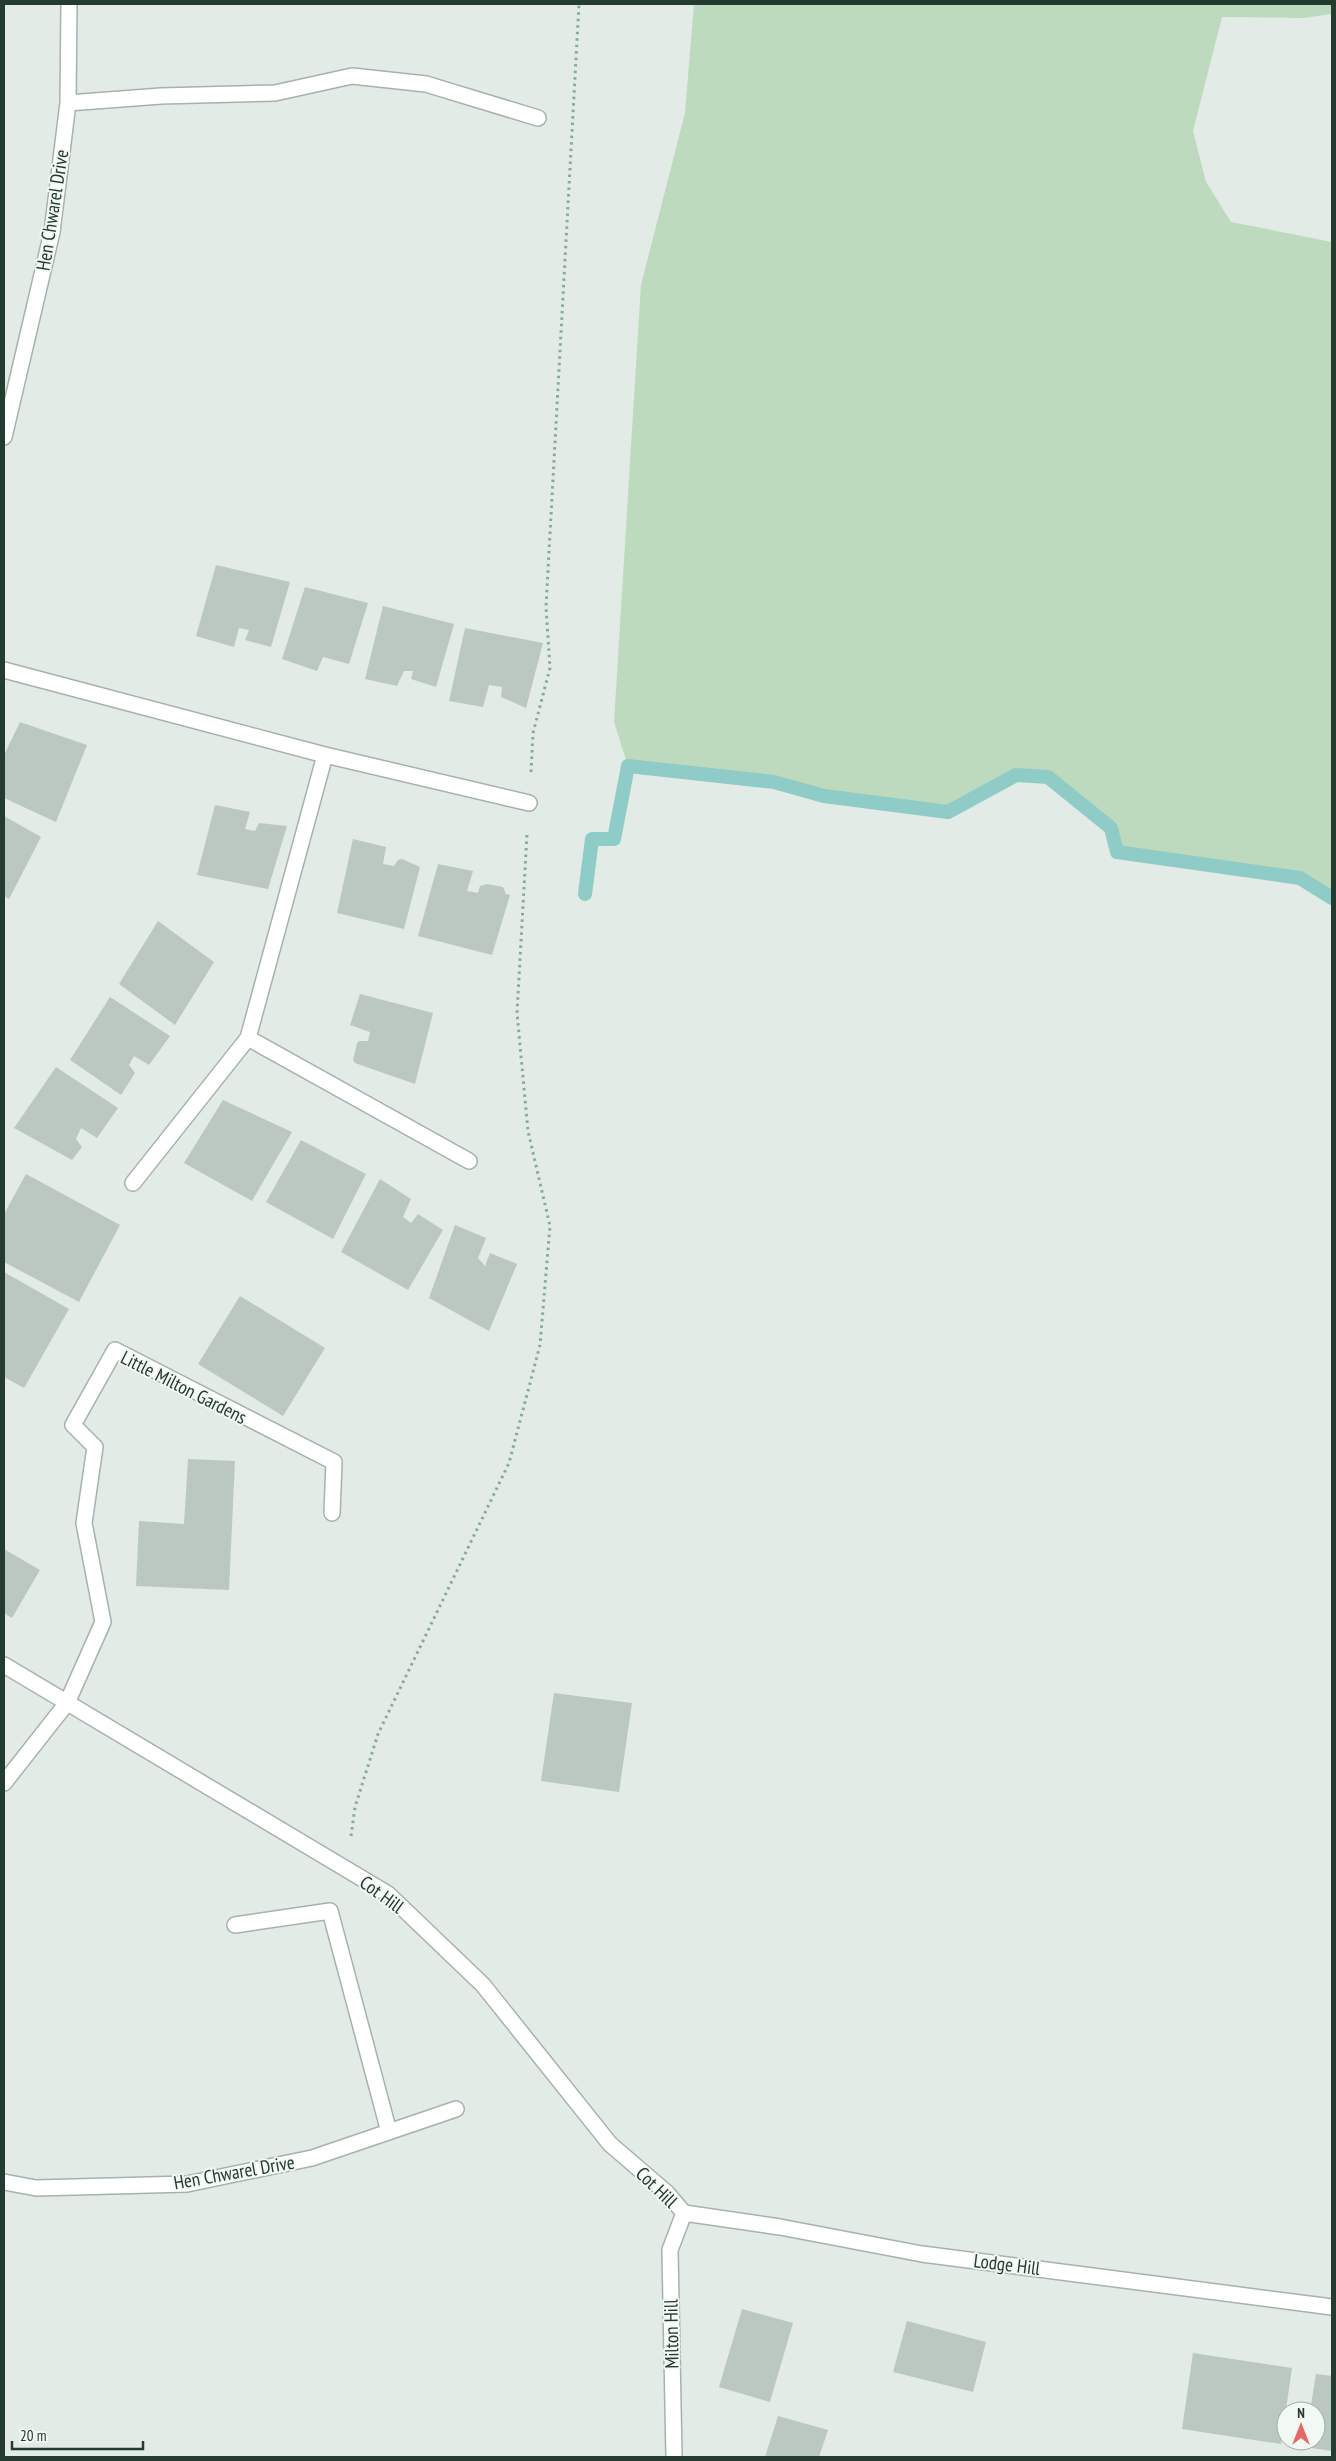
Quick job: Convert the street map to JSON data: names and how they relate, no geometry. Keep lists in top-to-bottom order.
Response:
{
  "streets": {
    "street": [
      "Hen Chwarel Drive",
      "Little Milton Gardens",
      "Cot Hill",
      "Lodge Hill",
      "Milton Hill"
    ]
  },
  "crossings": [
    ["Little Milton Gardens", "Cot Hill"],
    ["Cot Hill", "Lodge Hill"],
    ["Cot Hill", "Milton Hill"],
    ["Lodge Hill", "Milton Hill"]
  ],
  "scale_bar": "20 m",
  "north": "top"
}
